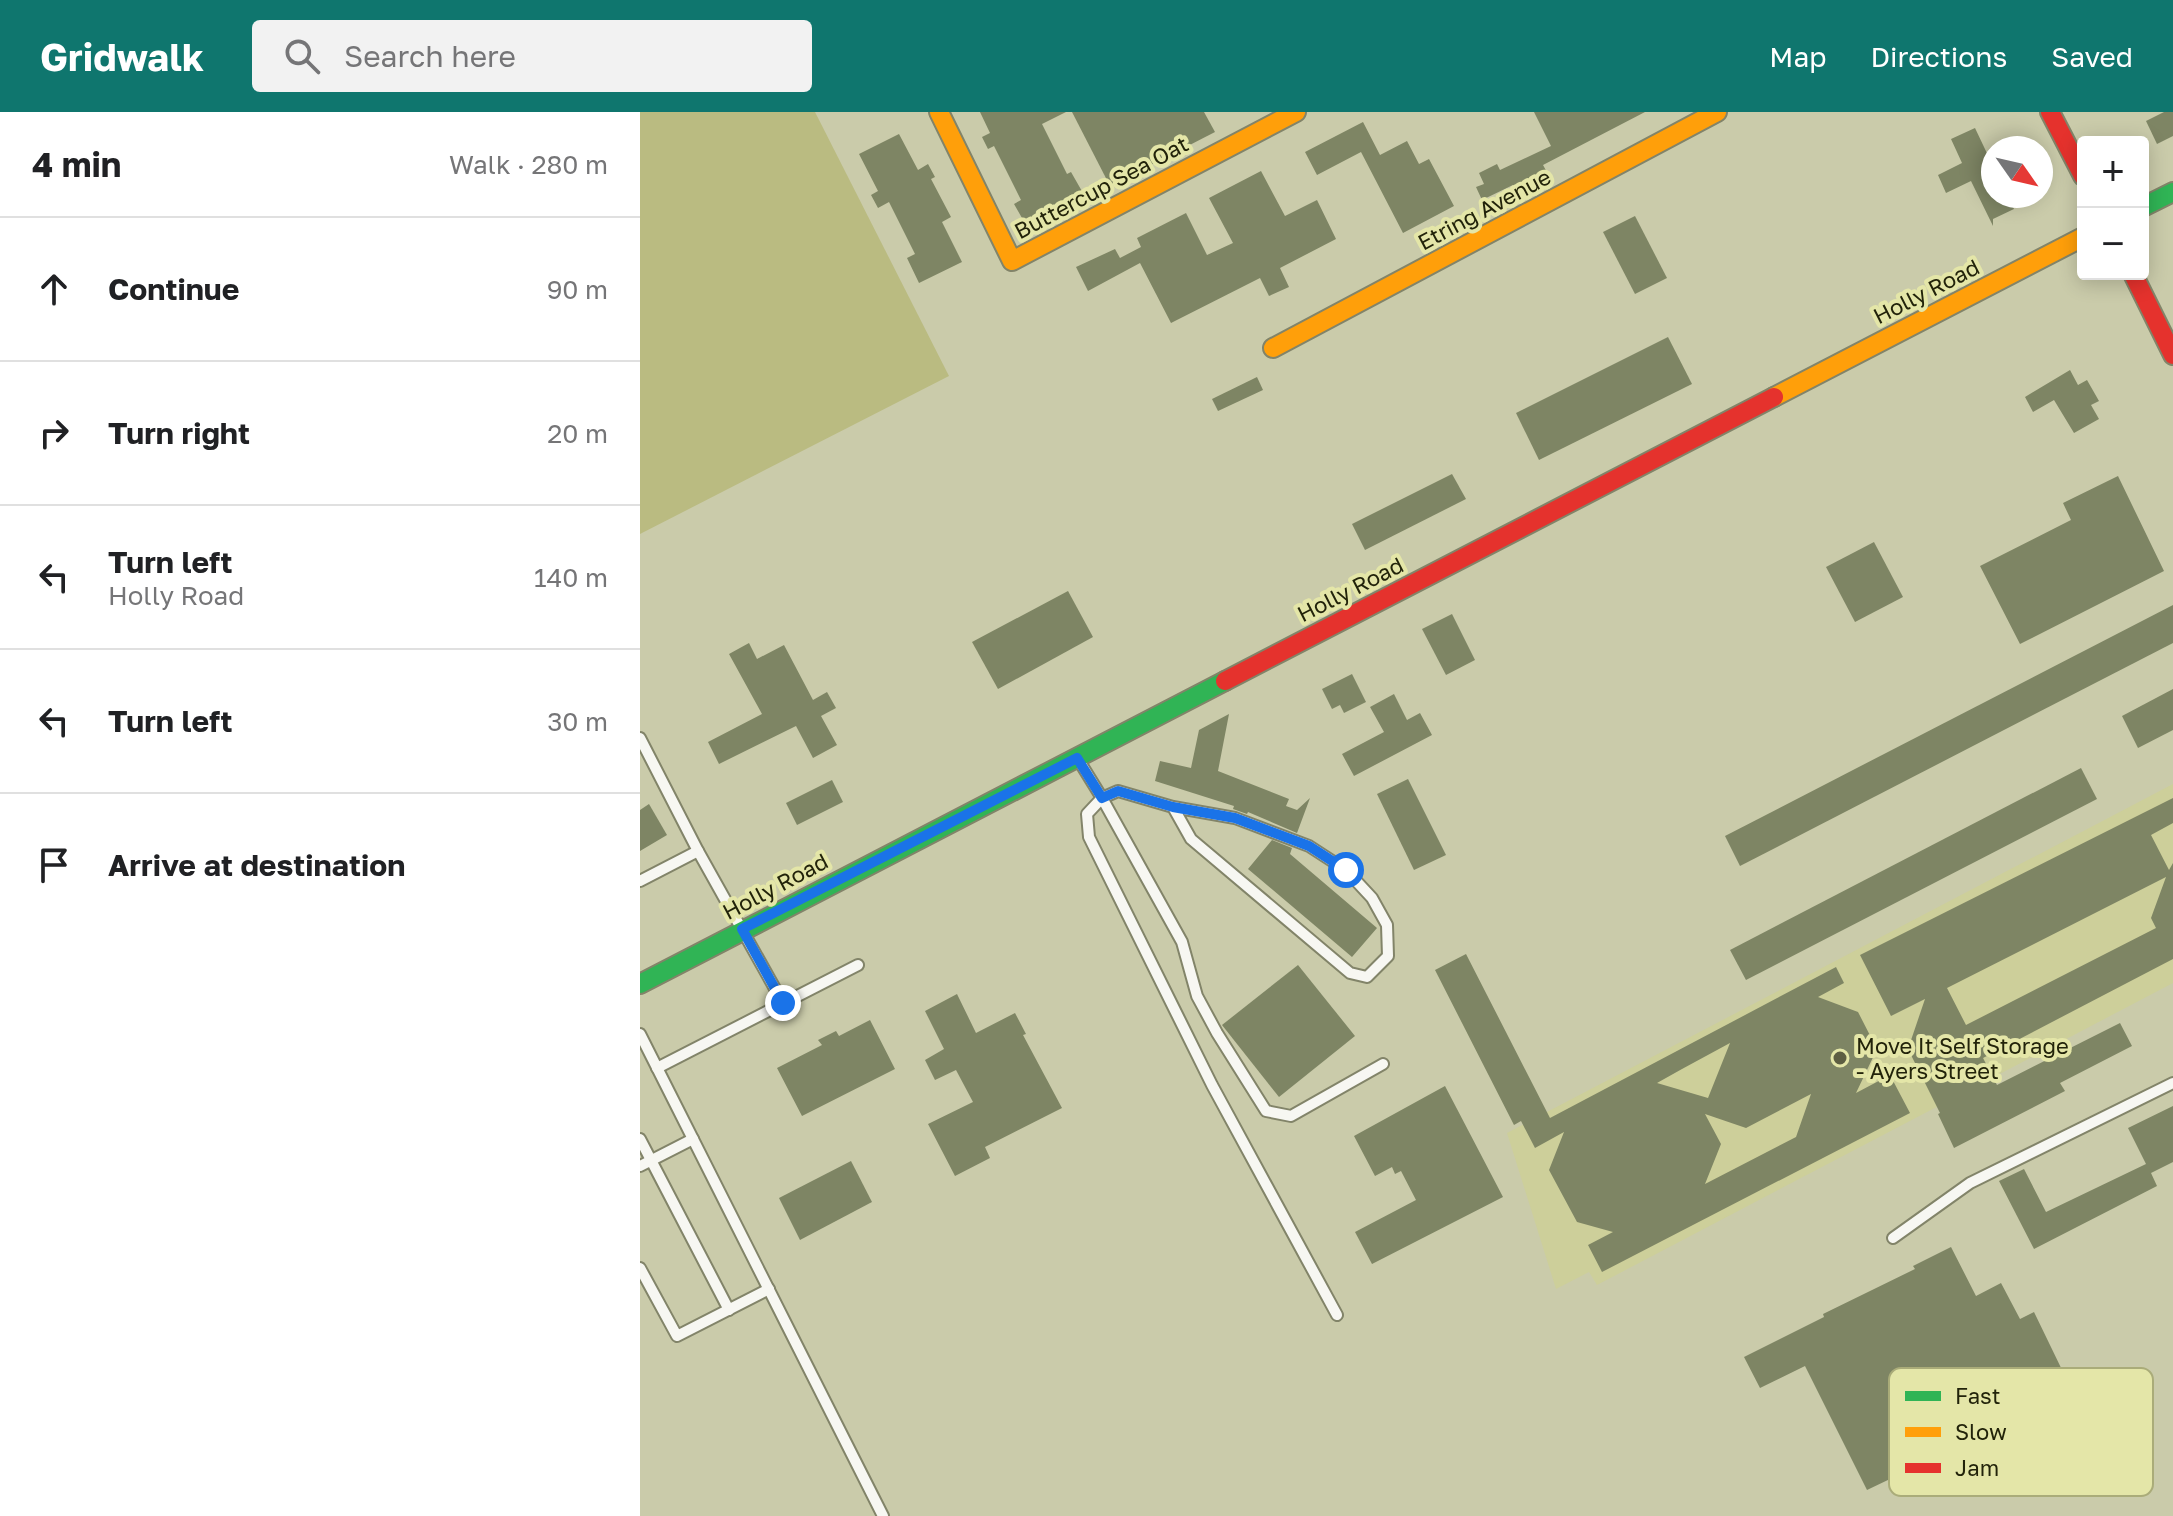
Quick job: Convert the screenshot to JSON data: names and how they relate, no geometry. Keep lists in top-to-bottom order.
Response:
{
  "streets": {
    "main road": ["Buttercup Sea Oat", "Etring Avenue", "Holly Road"]
  },
  "places": ["Move It Self Storage - Ayers Street"],
  "legend": ["Fast", "Slow", "Jam"],
  "north": "bottom right",
  "page": {
    "header": "Gridwalk",
    "search": "Search here",
    "nav": ["Map", "Directions", "Saved"],
    "heading": ["4 min", "Walk · 280 m"],
    "map_buttons": ["+", "−"],
    "list": [
      ["Continue", "90 m"],
      ["Turn right", "20 m"],
      ["Turn left", "Holly Road", "140 m"],
      ["Turn left", "30 m"],
      "Arrive at destination"
    ]
  }
}
